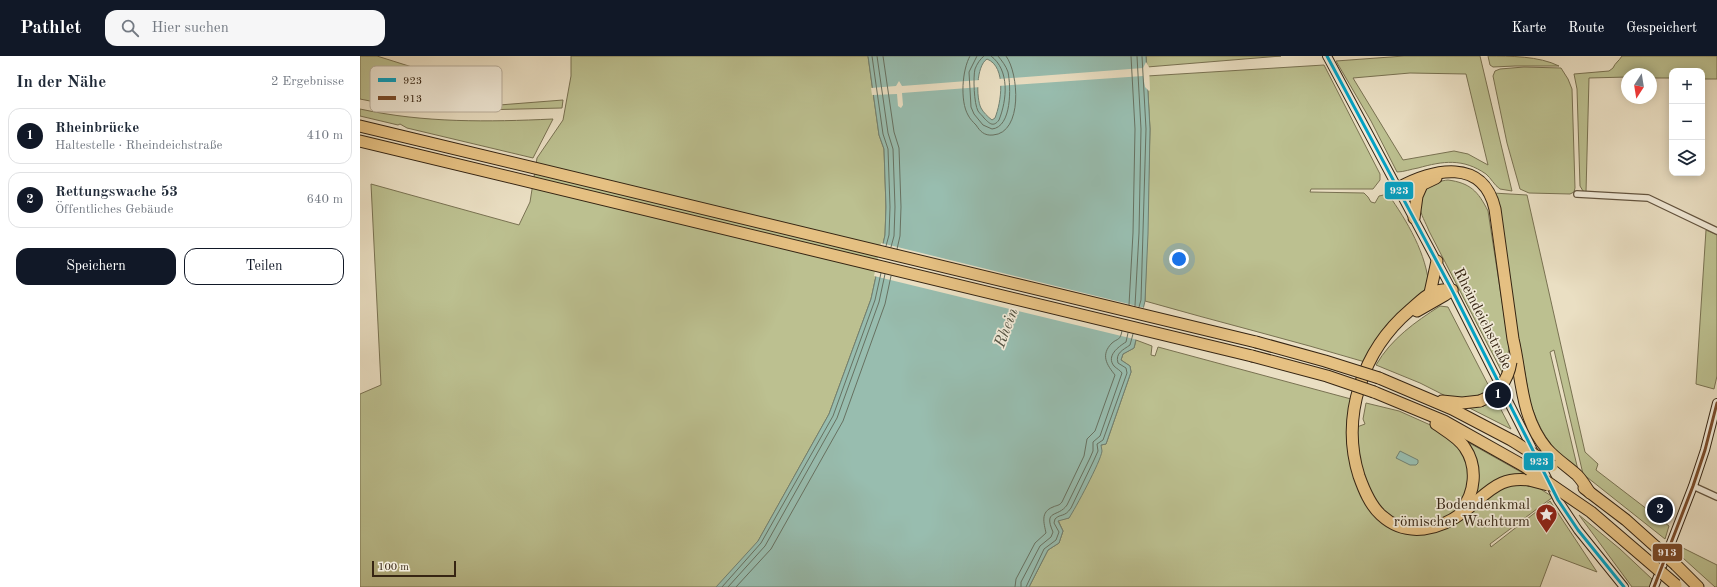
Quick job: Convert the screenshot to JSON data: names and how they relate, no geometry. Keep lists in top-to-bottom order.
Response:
{
  "streets": {
    "main road": ["Rheindeichstraße"]
  },
  "water": ["Rhein"],
  "places": {
    "place": ["Bodendenkmal römischer Wachturm"]
  },
  "lines": ["transit line 923", "transit line 913"],
  "legend": ["923", "913"],
  "scale_bar": "100 m",
  "north": "bottom",
  "page": {
    "header": "Pathlet",
    "search": "Hier suchen",
    "nav": ["Karte", "Route", "Gespeichert"],
    "heading": ["In der Nähe", "2 Ergebnisse"],
    "map_buttons": ["+", "−"],
    "list": [
      {
        "mark": "1",
        "name": "Rheinbrücke",
        "note": "Haltestelle · Rheindeichstraße",
        "value": "410 m"
      },
      {
        "mark": "2",
        "name": "Rettungswache 53",
        "note": "Öffentliches Gebäude",
        "value": "640 m"
      }
    ],
    "buttons": ["Speichern", "Teilen"],
    "pins": ["1", "2"],
    "scale": "100 m"
  }
}
